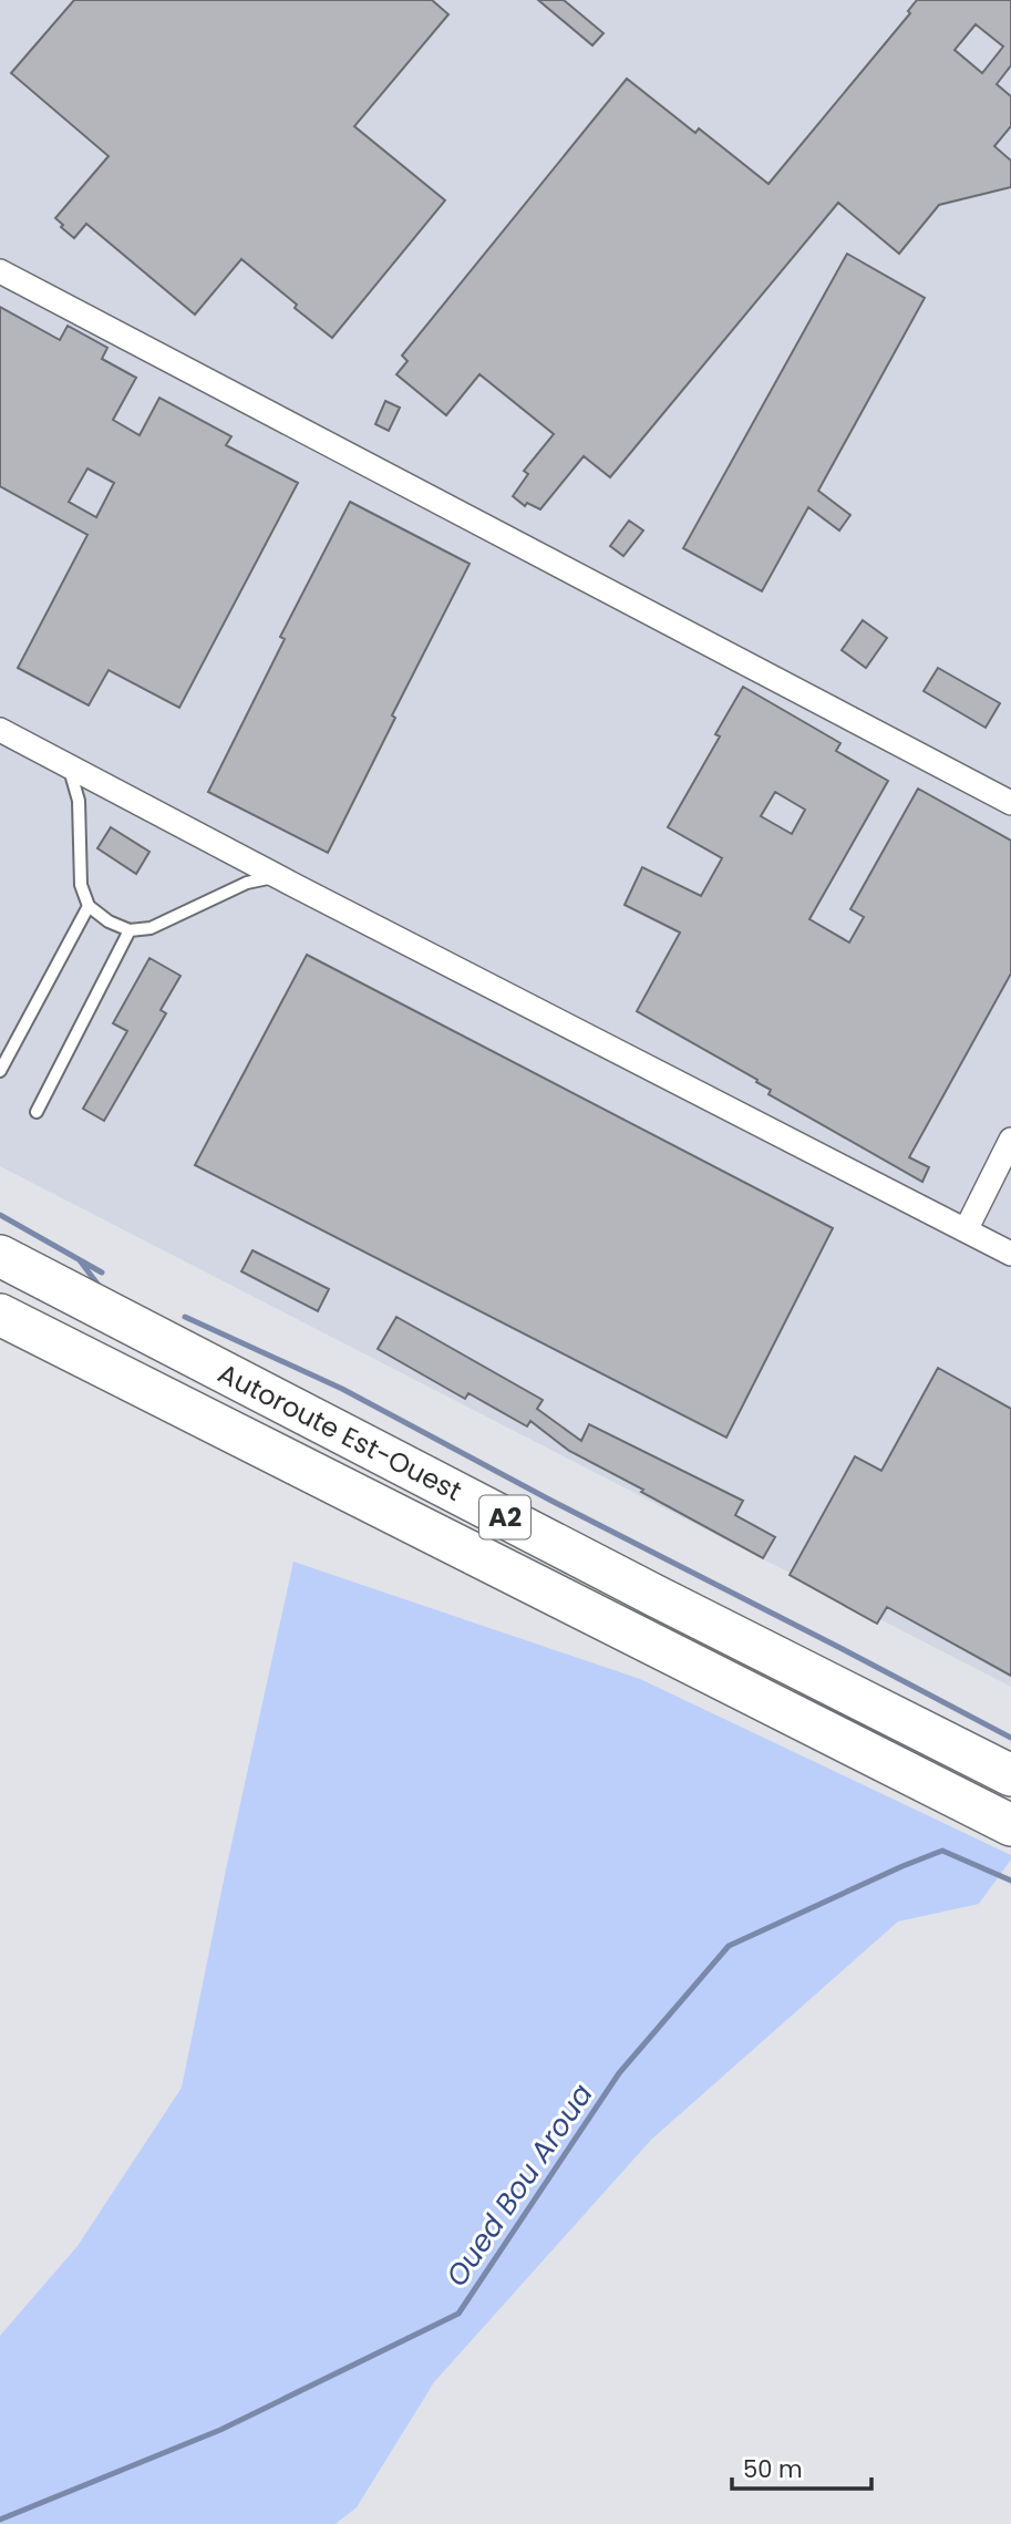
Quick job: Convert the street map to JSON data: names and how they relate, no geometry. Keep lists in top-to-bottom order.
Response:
{
  "streets": {
    "highway": ["Autoroute Est-Ouest", "A2"]
  },
  "water": ["Oued Bou Aroua"],
  "scale_bar": "50 m"
}
